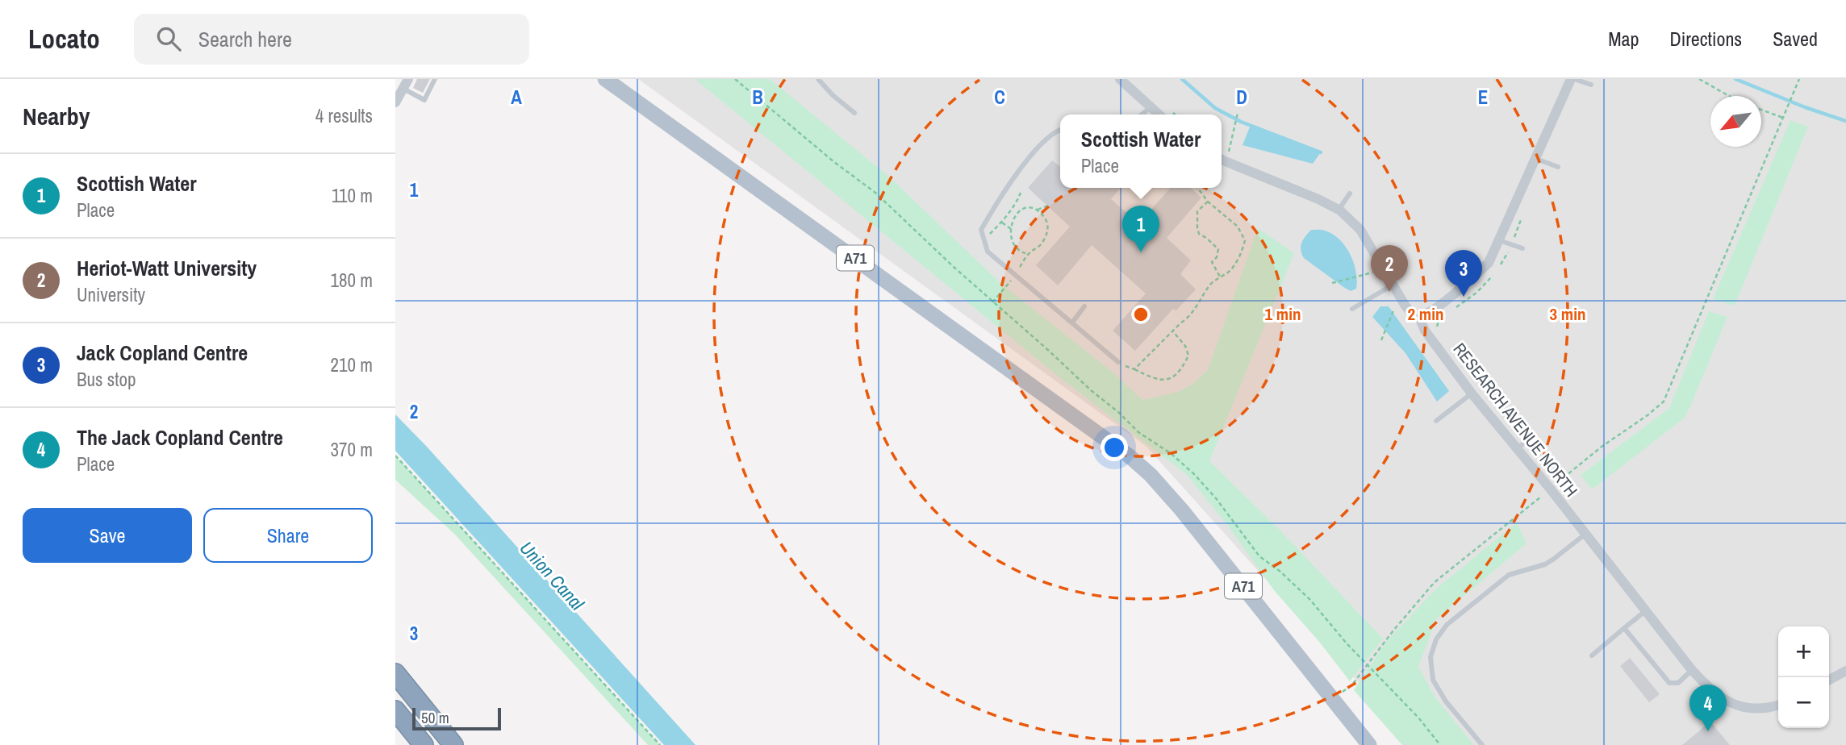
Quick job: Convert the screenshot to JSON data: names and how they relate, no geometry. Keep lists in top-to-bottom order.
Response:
{
  "streets": {
    "main road": ["A71"],
    "street": ["RESEARCH AVENUE NORTH"]
  },
  "water": ["Union Canal"],
  "scale_bar": "50 m",
  "north": "bottom left",
  "page": {
    "header": "Locato",
    "search": "Search here",
    "nav": ["Map", "Directions", "Saved"],
    "heading": ["Nearby", "4 results"],
    "popup": ["Scottish Water", "Place"],
    "list": [
      {
        "mark": "1",
        "name": "Scottish Water",
        "note": "Place",
        "value": "110 m"
      },
      {
        "mark": "2",
        "name": "Heriot-Watt University",
        "note": "University",
        "value": "180 m"
      },
      {
        "mark": "3",
        "name": "Jack Copland Centre",
        "note": "Bus stop",
        "value": "210 m"
      },
      {
        "mark": "4",
        "name": "The Jack Copland Centre",
        "note": "Place",
        "value": "370 m"
      }
    ],
    "pins": [
      "1",
      "2",
      "3",
      "4"
    ],
    "buttons": ["Save", "Share"],
    "map_buttons": ["+", "−"],
    "scale": "50 m"
  },
  "grid": {
    "columns": [
      "A",
      "B",
      "C",
      "D",
      "E"
    ],
    "rows": ["1", "2", "3"]
  },
  "rings": ["1 min", "2 min", "3 min"]
}
